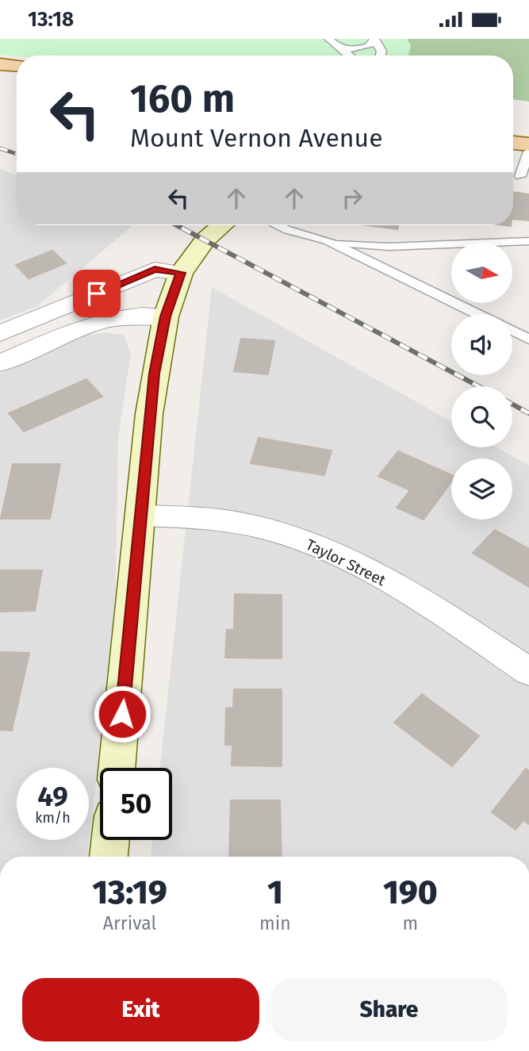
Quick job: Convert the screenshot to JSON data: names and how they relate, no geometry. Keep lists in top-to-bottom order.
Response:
{
  "streets": {
    "street": ["Taylor Street"]
  },
  "north": "right",
  "page": {
    "status": "13:18",
    "turn": ["160 m", "Mount Vernon Avenue"],
    "speed": "49 km/h",
    "limit": "50",
    "eta": [
      "13:19",
      "Arrival",
      "1",
      "min",
      "190",
      "m"
    ],
    "buttons": ["Exit", "Share"]
  }
}
